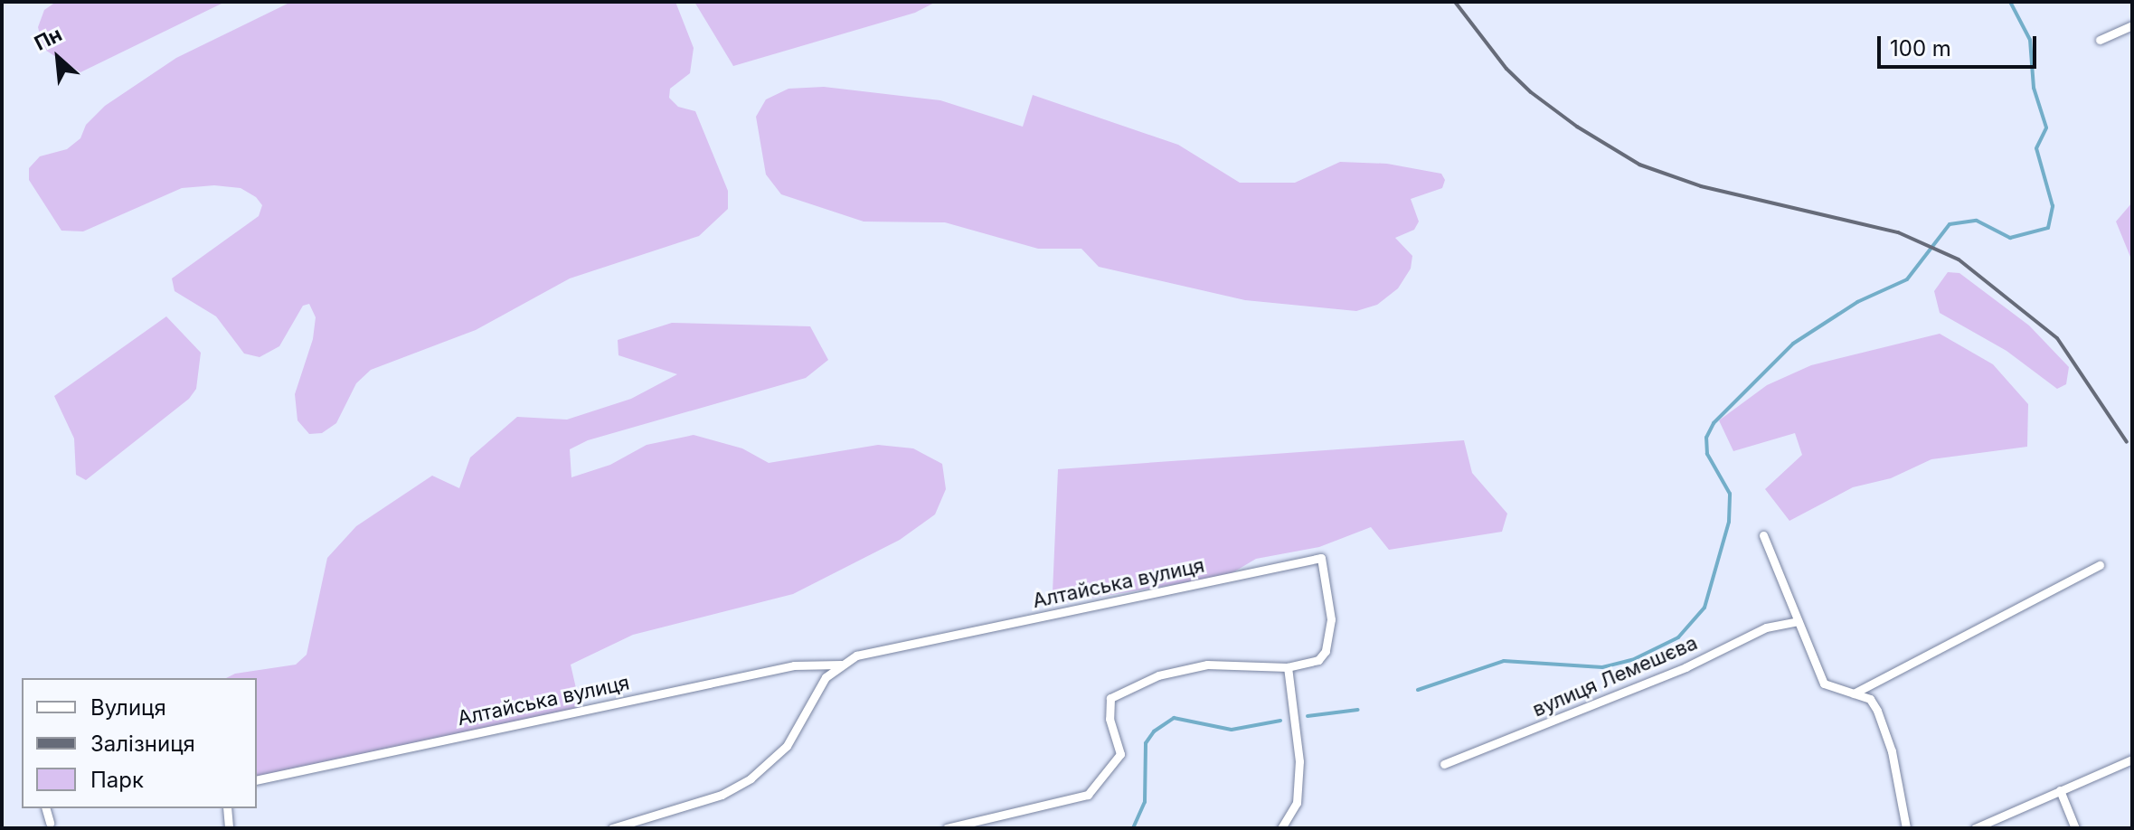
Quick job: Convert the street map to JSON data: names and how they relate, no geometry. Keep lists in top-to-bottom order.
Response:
{
  "streets": {
    "street": ["Алтайська вулиця", "вулиця Лемешєва"]
  },
  "legend": ["Вулиця", "Залізниця", "Парк"],
  "scale_bar": "100 m",
  "north": "top left"
}
